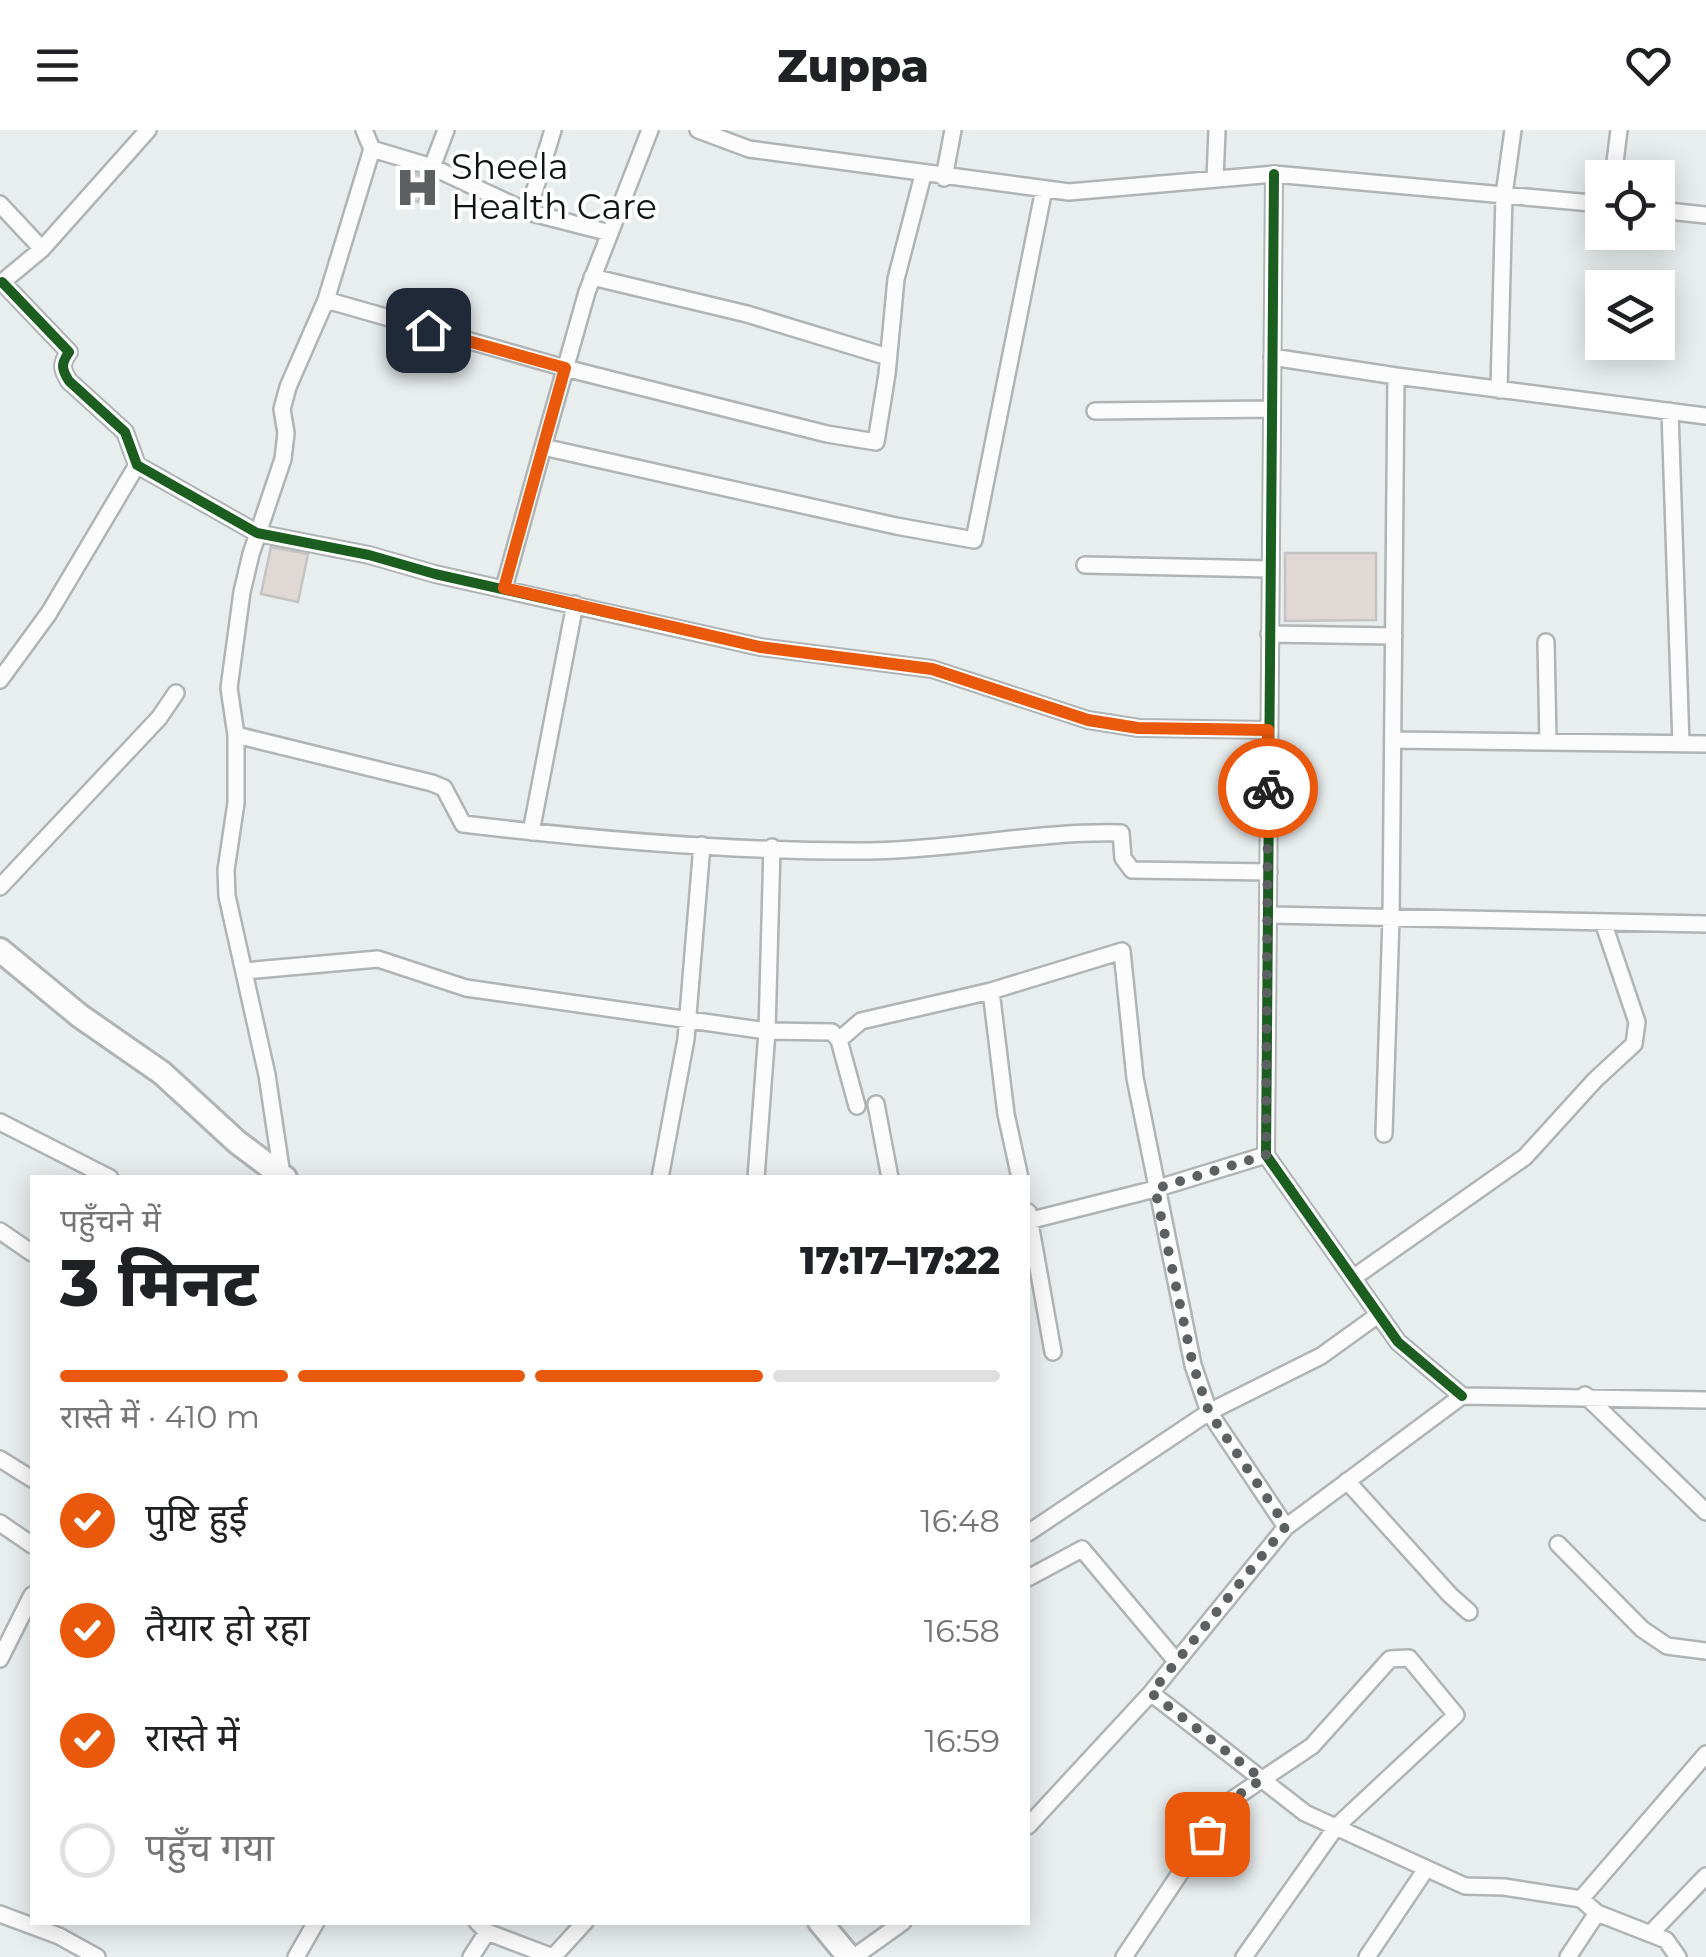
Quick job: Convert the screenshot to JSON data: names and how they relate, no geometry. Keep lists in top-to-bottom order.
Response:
{
  "places": {
    "hospital": ["Sheela Health Care"]
  },
  "page": {
    "header": "Zuppa",
    "heading": ["3 मिनट", "पहुँचने में", "17:17–17:22"],
    "bar": "रास्ते में · 410 m",
    "list": [
      ["पुष्टि हुई", "16:48"],
      ["तैयार हो रहा", "16:58"],
      ["रास्ते में", "16:59"],
      "पहुँच गया"
    ]
  }
}
